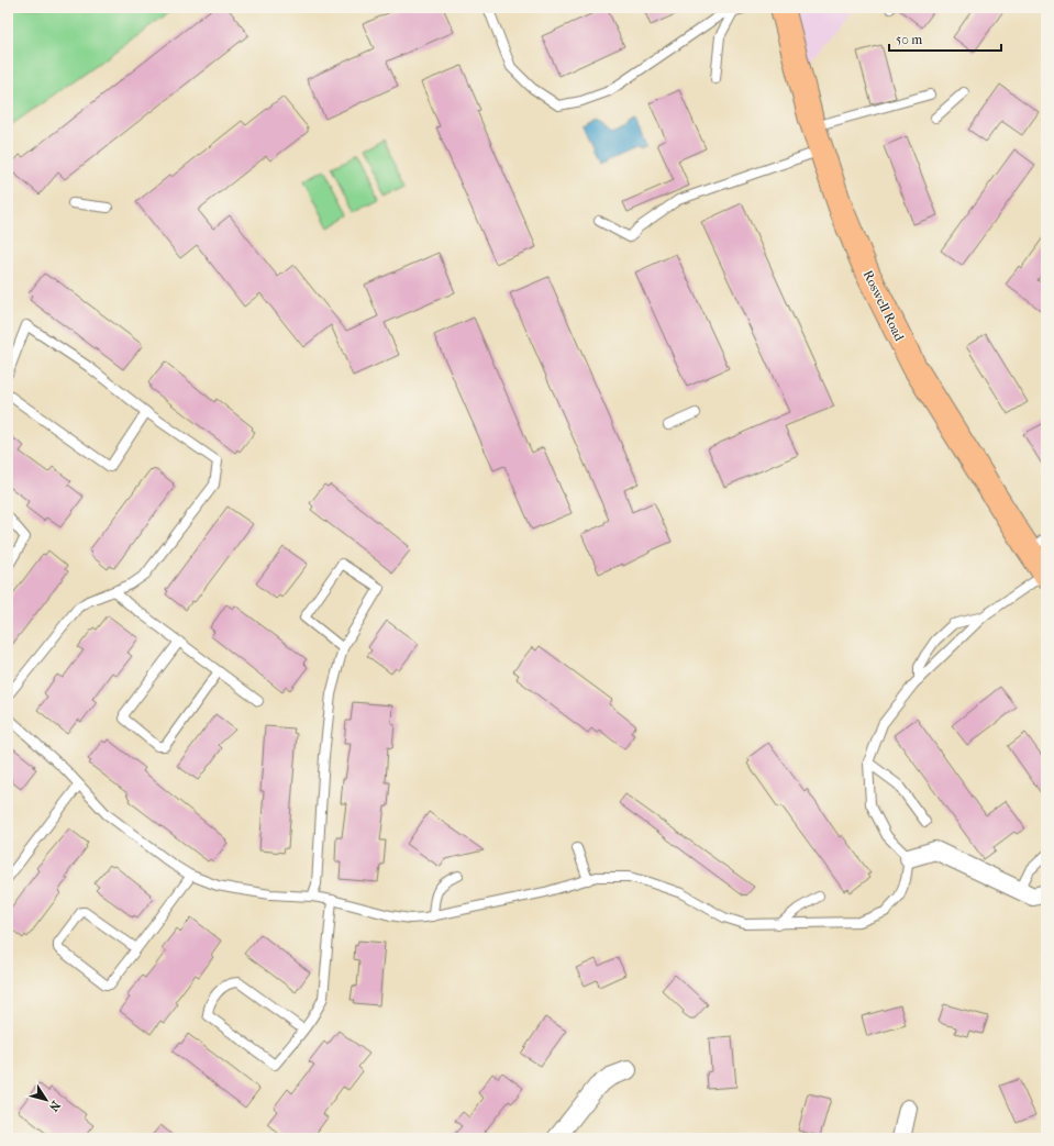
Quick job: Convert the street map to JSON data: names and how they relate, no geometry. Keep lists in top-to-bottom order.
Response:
{
  "streets": {
    "main road": ["Roswell Road"]
  },
  "scale_bar": "50 m",
  "north": "bottom right"
}
